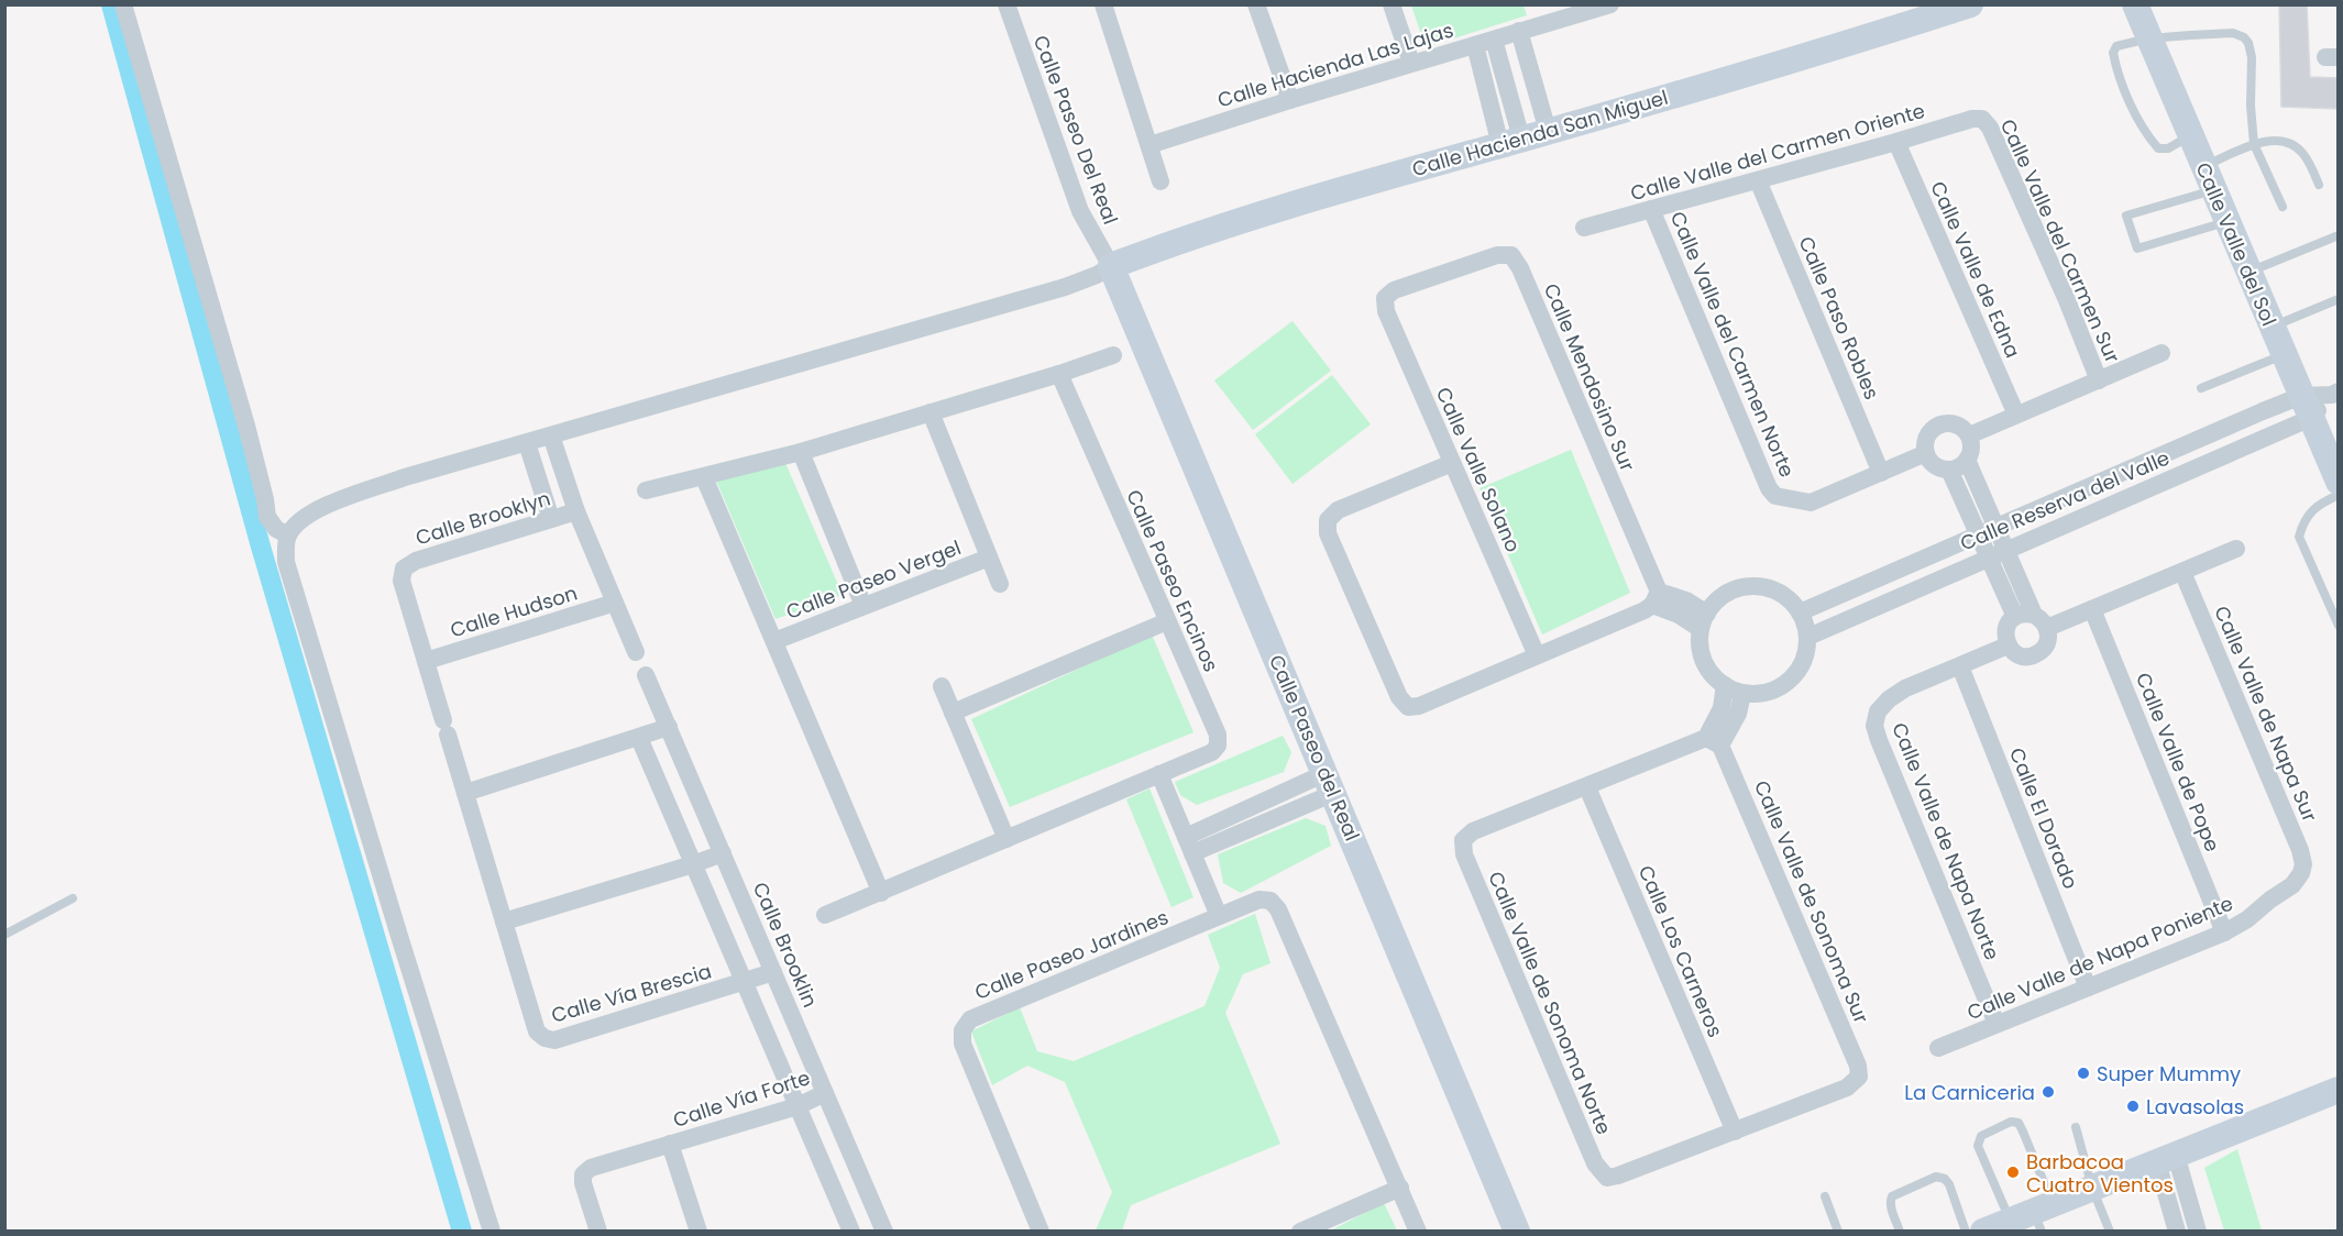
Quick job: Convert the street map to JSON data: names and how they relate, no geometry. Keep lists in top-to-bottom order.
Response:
{
  "streets": {
    "street": [
      "Calle Hacienda Las Lajas",
      "Calle Paseo Del Real",
      "Calle Hacienda San Miguel",
      "Calle Valle del Carmen Oriente",
      "Calle Valle del Carmen Sur",
      "Calle Valle del Sol",
      "Calle Valle de Edna",
      "Calle Paso Robles",
      "Calle Valle del Carmen Norte",
      "Calle Mendosino Sur",
      "Calle Valle Solano",
      "Calle Reserva del Valle",
      "Calle Brooklyn",
      "Calle Paseo Vergel",
      "Calle Paseo Encinos",
      "Calle Hudson",
      "Calle Valle de Napa Sur",
      "Calle Paseo del Real",
      "Calle Valle de Pope",
      "Calle El Dorado",
      "Calle Valle de Napa Norte",
      "Calle Valle de Sonoma Sur",
      "Calle Brooklin",
      "Calle Los Carneros",
      "Calle Paseo Jardines",
      "Calle Valle de Napa Poniente",
      "Calle Vía Brescia",
      "Calle Valle de Sonoma Norte",
      "Calle Vía Forte"
    ]
  },
  "crossings": [
    ["Calle Paseo Del Real", "Calle Hacienda San Miguel"],
    ["Calle Paseo Del Real", "Calle Paseo del Real"],
    ["Calle Hacienda San Miguel", "Calle Paseo del Real"],
    ["Calle Valle del Carmen Oriente", "Calle Valle del Carmen Sur"],
    ["Calle Valle del Carmen Oriente", "Calle Valle de Edna"],
    ["Calle Valle del Carmen Oriente", "Calle Paso Robles"],
    ["Calle Valle del Carmen Oriente", "Calle Valle del Carmen Norte"],
    ["Calle Valle del Sol", "Calle Reserva del Valle"],
    ["Calle Paso Robles", "Calle Valle del Carmen Norte"],
    ["Calle Mendosino Sur", "Calle Valle Solano"],
    ["Calle Brooklyn", "Calle Hudson"],
    ["Calle Brooklyn", "Calle Vía Brescia"],
    ["Calle Hudson", "Calle Vía Brescia"],
    ["Calle Valle de Napa Sur", "Calle Valle de Napa Poniente"],
    ["Calle Valle de Pope", "Calle Valle de Napa Poniente"],
    ["Calle El Dorado", "Calle Valle de Napa Norte"],
    ["Calle El Dorado", "Calle Valle de Napa Poniente"],
    ["Calle Valle de Napa Norte", "Calle Valle de Napa Poniente"],
    ["Calle Valle de Sonoma Sur", "Calle Los Carneros"],
    ["Calle Valle de Sonoma Sur", "Calle Valle de Sonoma Norte"],
    ["Calle Brooklin", "Calle Vía Brescia"],
    ["Calle Brooklin", "Calle Vía Forte"],
    ["Calle Los Carneros", "Calle Valle de Sonoma Norte"]
  ],
  "places": [
    "Super Mummy",
    "La Carniceria",
    "Lavasolas",
    "Barbacoa Cuatro Vientos"
  ]
}
